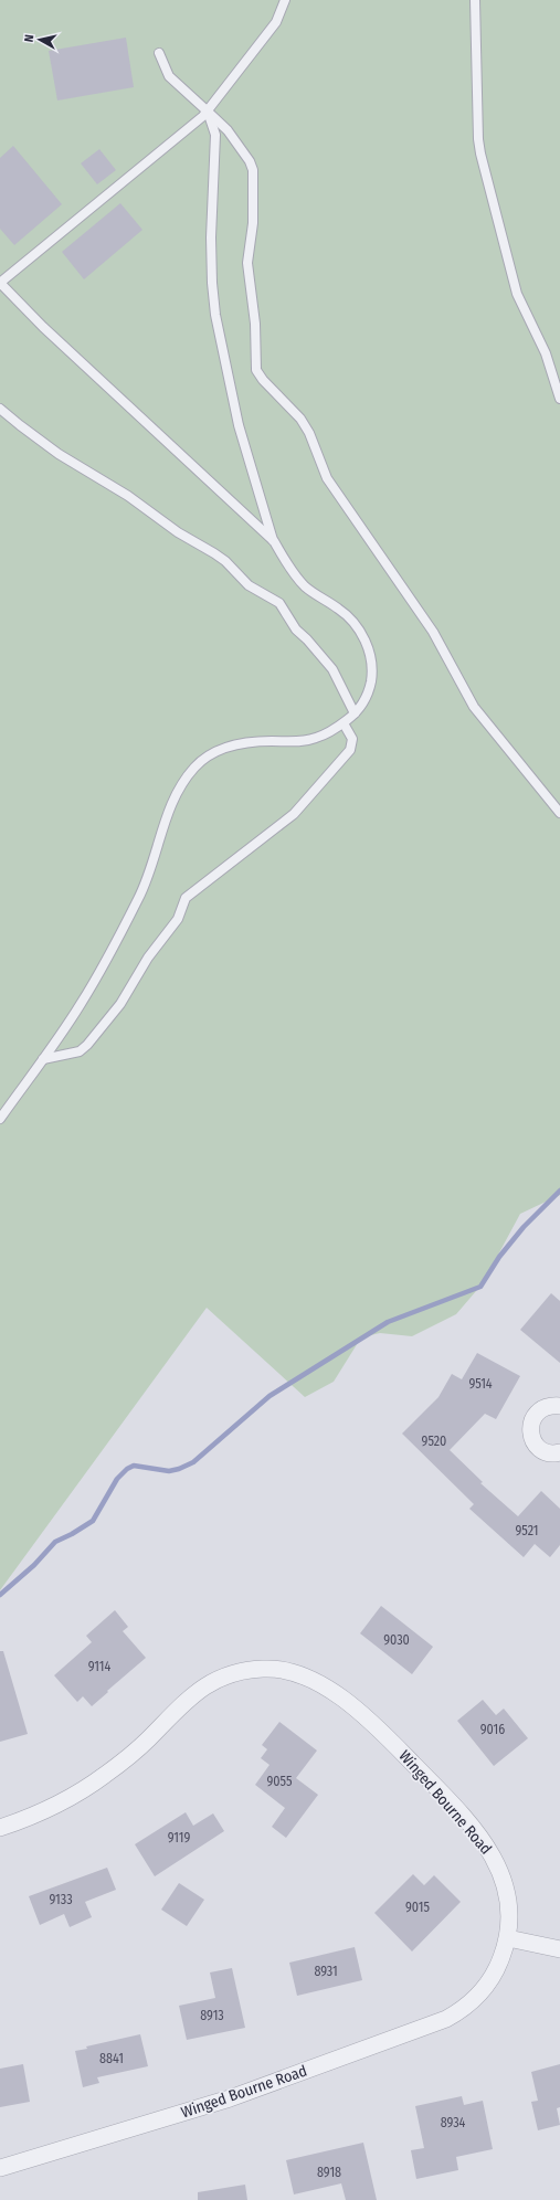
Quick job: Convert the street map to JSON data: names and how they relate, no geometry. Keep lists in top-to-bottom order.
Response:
{
  "streets": {
    "street": ["Winged Bourne Road"]
  },
  "house_numbers": [
    "9514",
    "9520",
    "9521",
    "9030",
    "9114",
    "9016",
    "9055",
    "9119",
    "9133",
    "9015",
    "8931",
    "8913",
    "8841",
    "8934",
    "8918"
  ],
  "north": "left"
}
